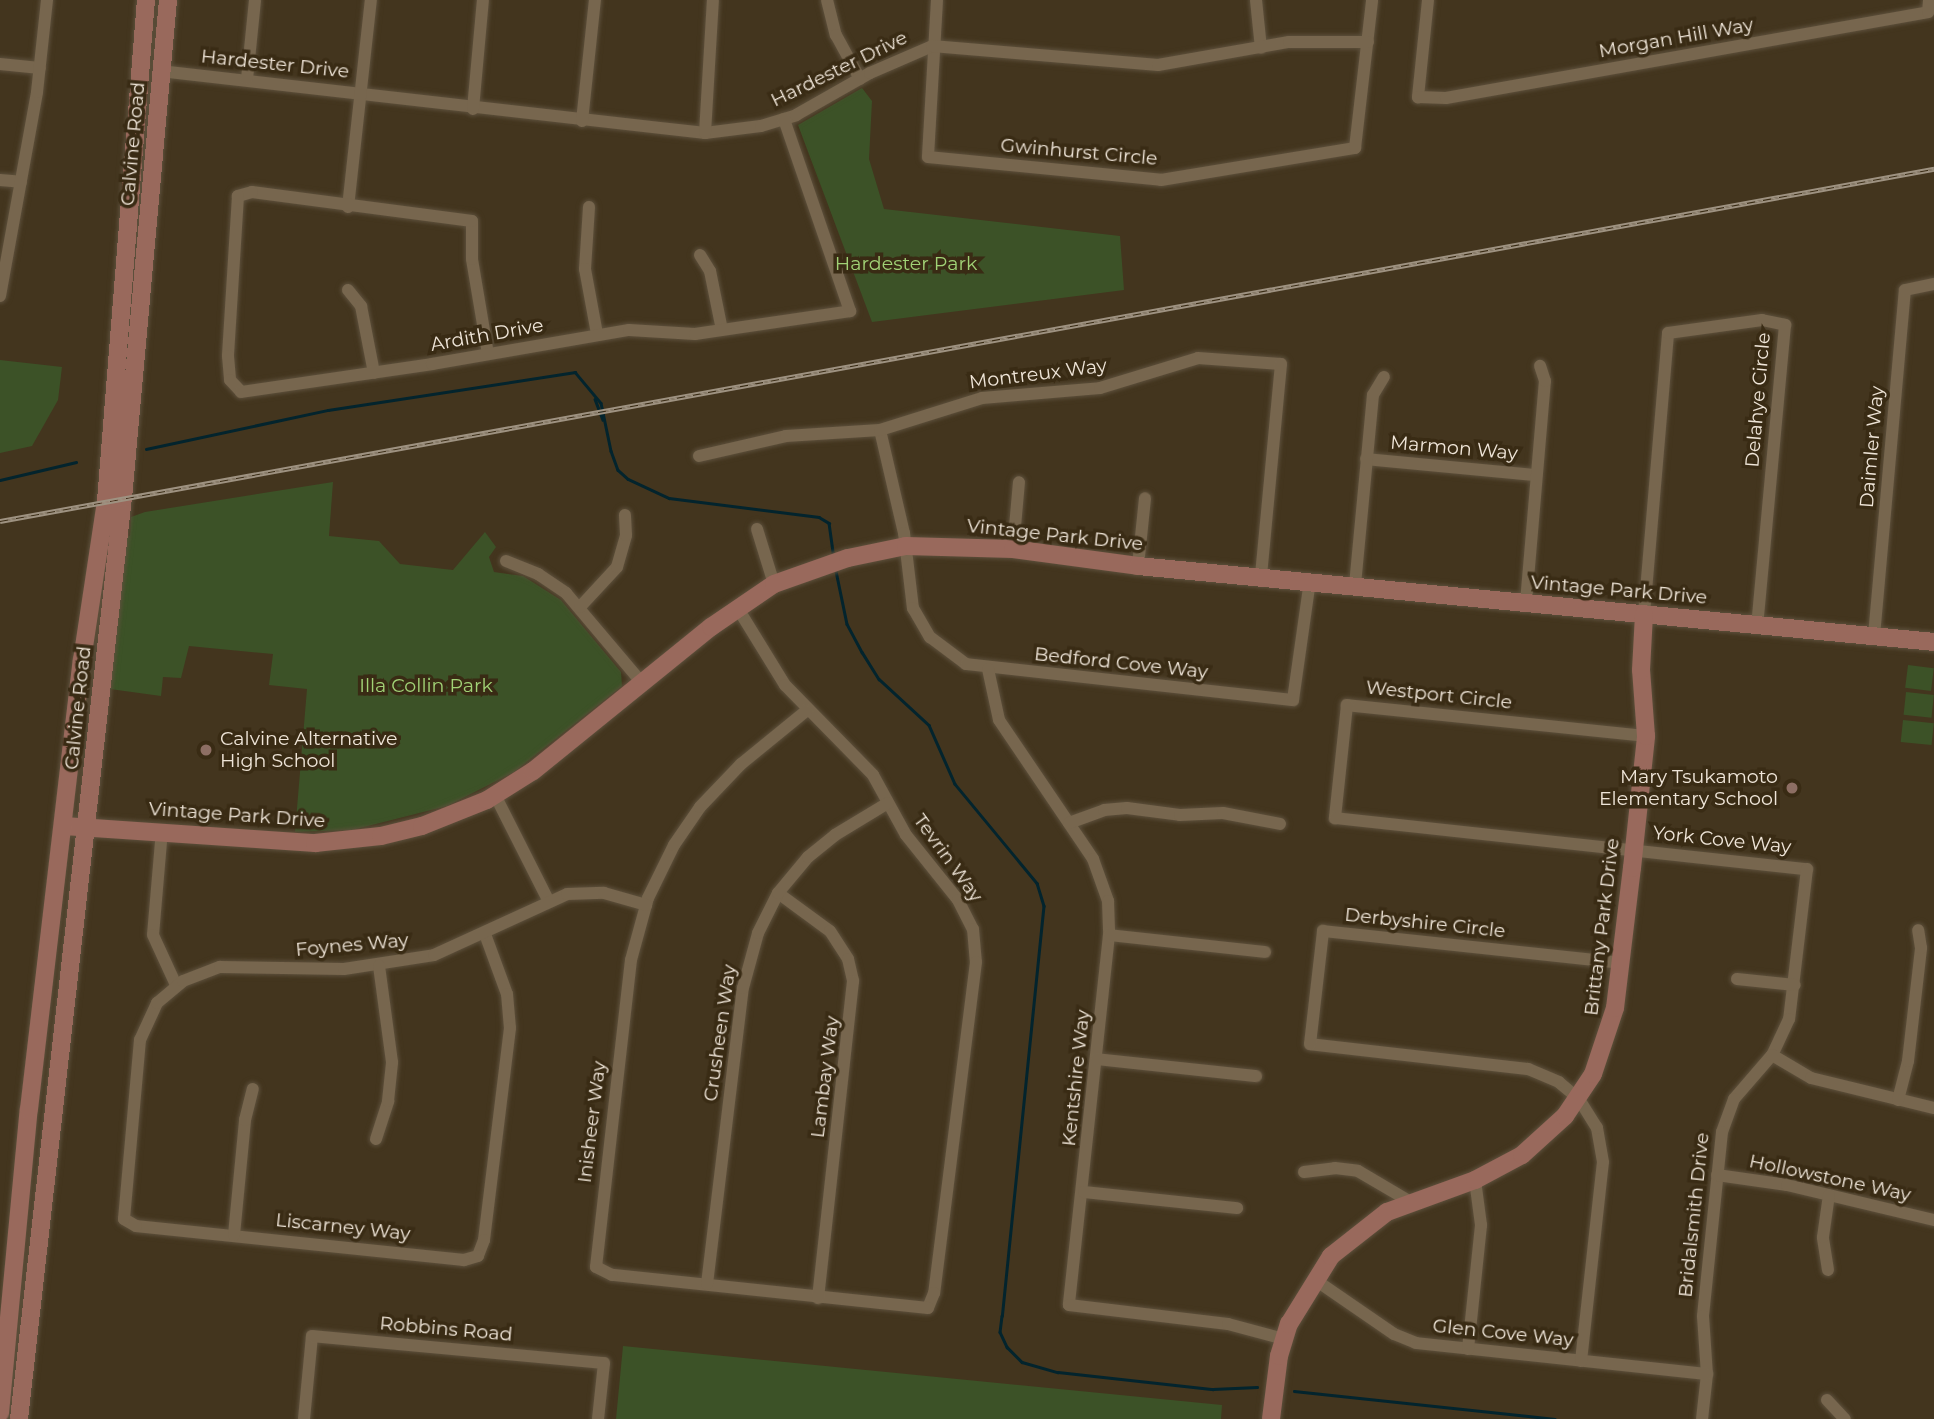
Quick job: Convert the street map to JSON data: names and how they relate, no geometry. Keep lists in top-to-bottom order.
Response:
{
  "streets": {
    "main road": ["Calvine Road", "Vintage Park Drive", "Brittany Park Drive"],
    "street": [
      "Morgan Hill Way",
      "Hardester Drive",
      "Gwinhurst Circle",
      "Ardith Drive",
      "Montreux Way",
      "Delahye Circle",
      "Daimler Way",
      "Marmon Way",
      "Bedford Cove Way",
      "Westport Circle",
      "York Cove Way",
      "Tevrin Way",
      "Derbyshire Circle",
      "Foynes Way",
      "Crusheen Way",
      "Lambay Way",
      "Kentshire Way",
      "Inisheer Way",
      "Hollowstone Way",
      "Bridalsmith Drive",
      "Liscarney Way",
      "Robbins Road",
      "Glen Cove Way"
    ]
  },
  "crossings": [
    ["Hardester Drive", "Calvine Road"],
    ["Hardester Drive", "Gwinhurst Circle"],
    ["Hardester Drive", "Ardith Drive"],
    ["Calvine Road", "Vintage Park Drive"],
    ["Montreux Way", "Vintage Park Drive"],
    ["Montreux Way", "Bedford Cove Way"],
    ["Delahye Circle", "Vintage Park Drive"],
    ["Delahye Circle", "Brittany Park Drive"],
    ["Daimler Way", "Vintage Park Drive"],
    ["Marmon Way", "Vintage Park Drive"],
    ["Vintage Park Drive", "Bedford Cove Way"],
    ["Vintage Park Drive", "Tevrin Way"],
    ["Vintage Park Drive", "Brittany Park Drive"],
    ["Bedford Cove Way", "Kentshire Way"],
    ["Westport Circle", "York Cove Way"],
    ["Westport Circle", "Brittany Park Drive"],
    ["York Cove Way", "Brittany Park Drive"],
    ["York Cove Way", "Bridalsmith Drive"],
    ["Tevrin Way", "Crusheen Way"],
    ["Tevrin Way", "Inisheer Way"],
    ["Derbyshire Circle", "Brittany Park Drive"],
    ["Brittany Park Drive", "Kentshire Way"],
    ["Brittany Park Drive", "Glen Cove Way"],
    ["Foynes Way", "Inisheer Way"],
    ["Foynes Way", "Liscarney Way"],
    ["Crusheen Way", "Lambay Way"],
    ["Crusheen Way", "Inisheer Way"],
    ["Lambay Way", "Inisheer Way"],
    ["Hollowstone Way", "Bridalsmith Drive"],
    ["Bridalsmith Drive", "Glen Cove Way"]
  ],
  "parks": ["Hardester Park", "Illa Collin Park"],
  "places": ["Calvine Alternative High School", "Mary Tsukamoto Elementary School"]
}
